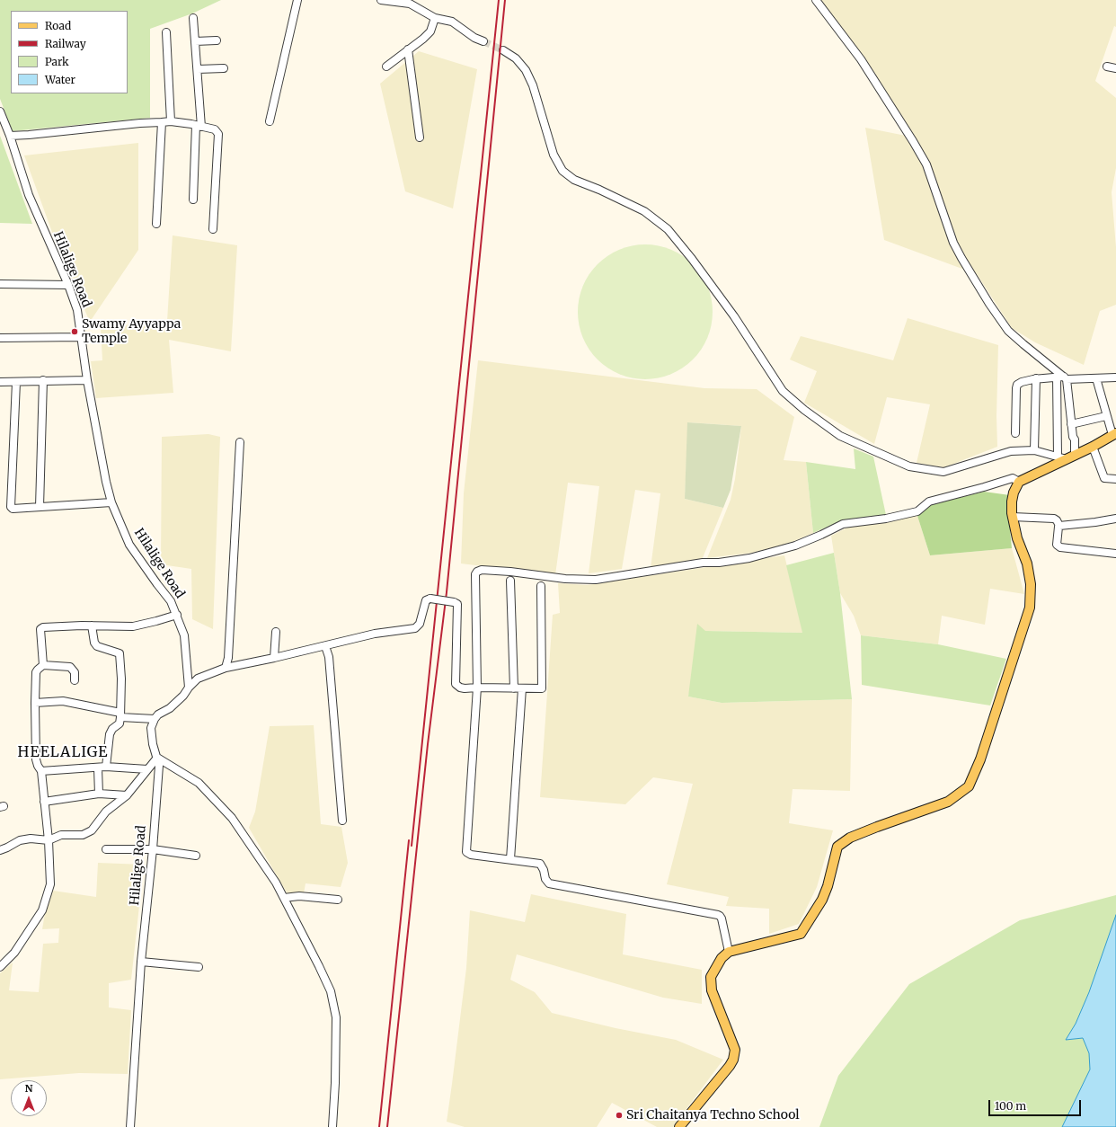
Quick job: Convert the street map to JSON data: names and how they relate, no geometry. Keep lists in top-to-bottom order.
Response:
{
  "streets": {
    "street": ["Hilalige Road"]
  },
  "districts": ["HEELALIGE"],
  "places": ["Swamy Ayyappa Temple", "Sri Chaitanya Techno School"],
  "legend": [
    "Road",
    "Railway",
    "Park",
    "Water"
  ],
  "scale_bar": "100 m",
  "north": "top"
}
